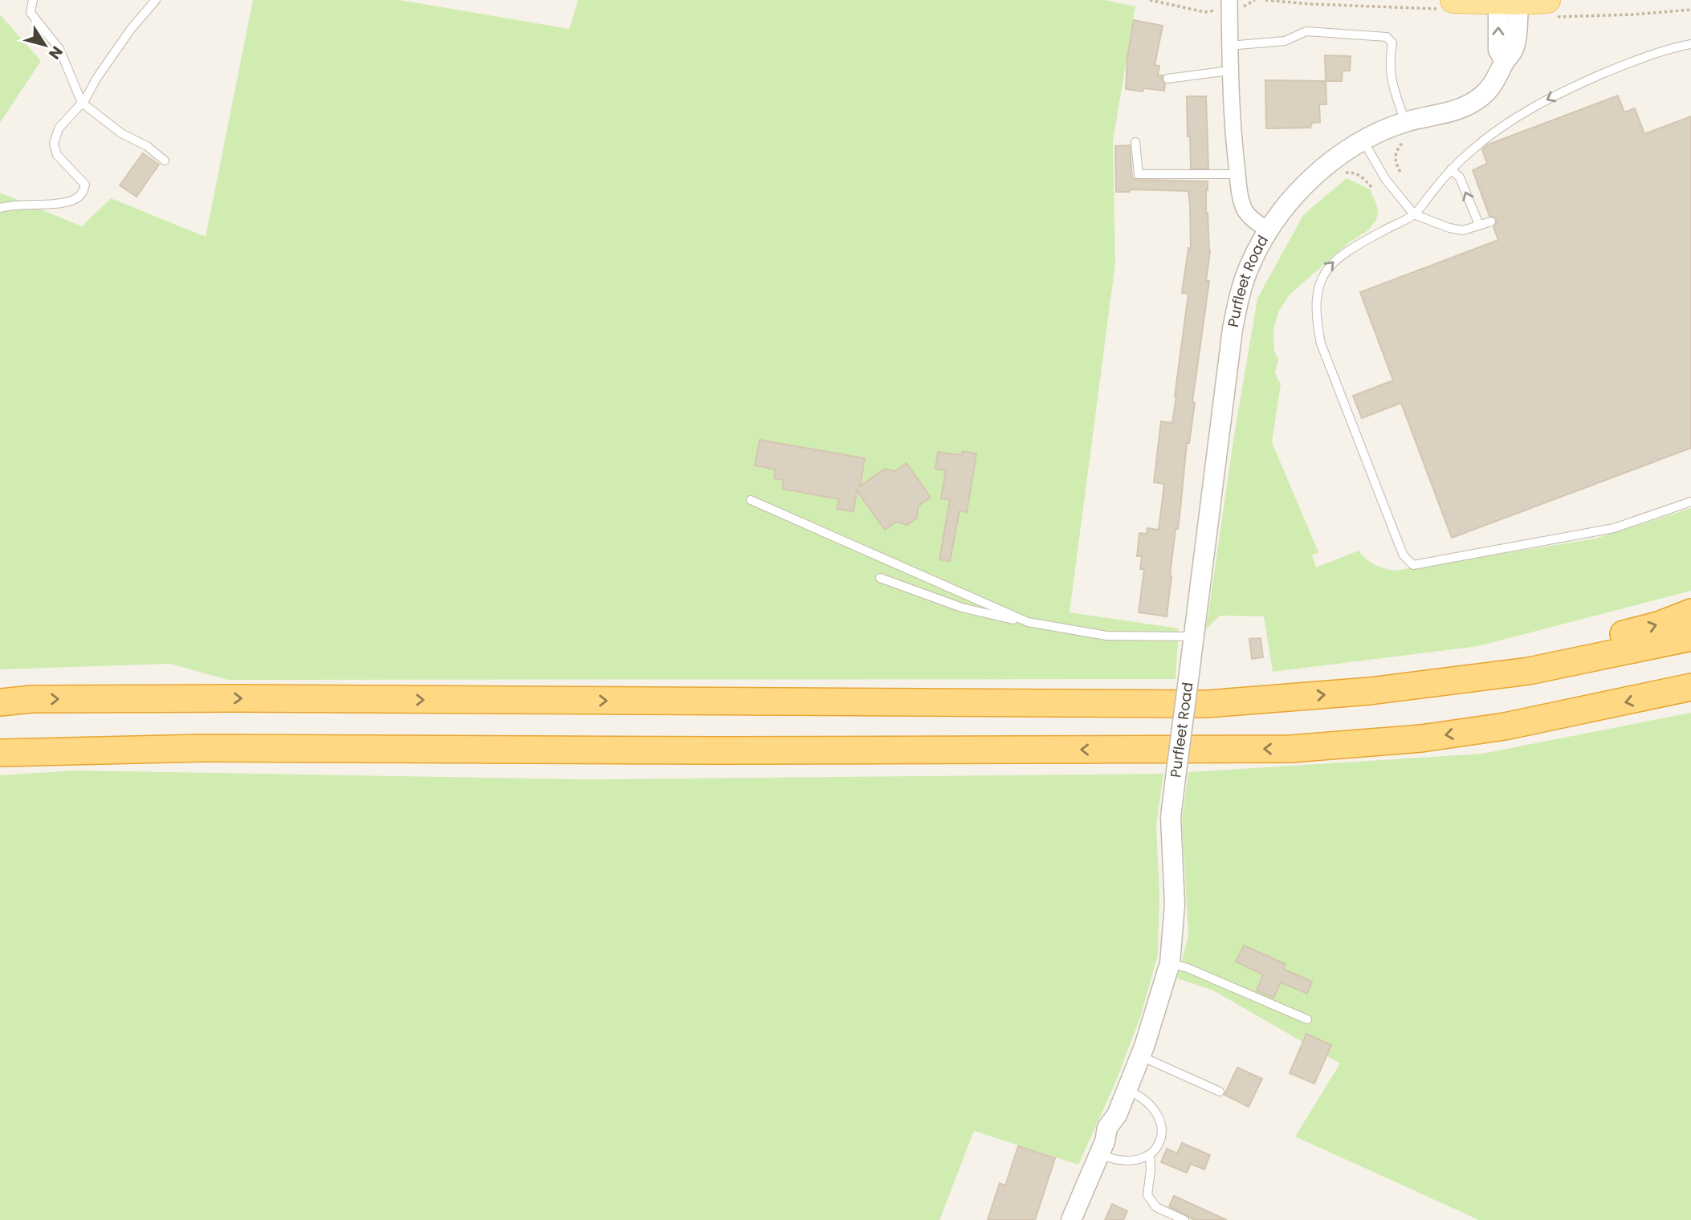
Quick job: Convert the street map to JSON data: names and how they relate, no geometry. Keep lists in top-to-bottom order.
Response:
{
  "streets": {
    "street": ["Purfleet Road"]
  },
  "north": "bottom right"
}
